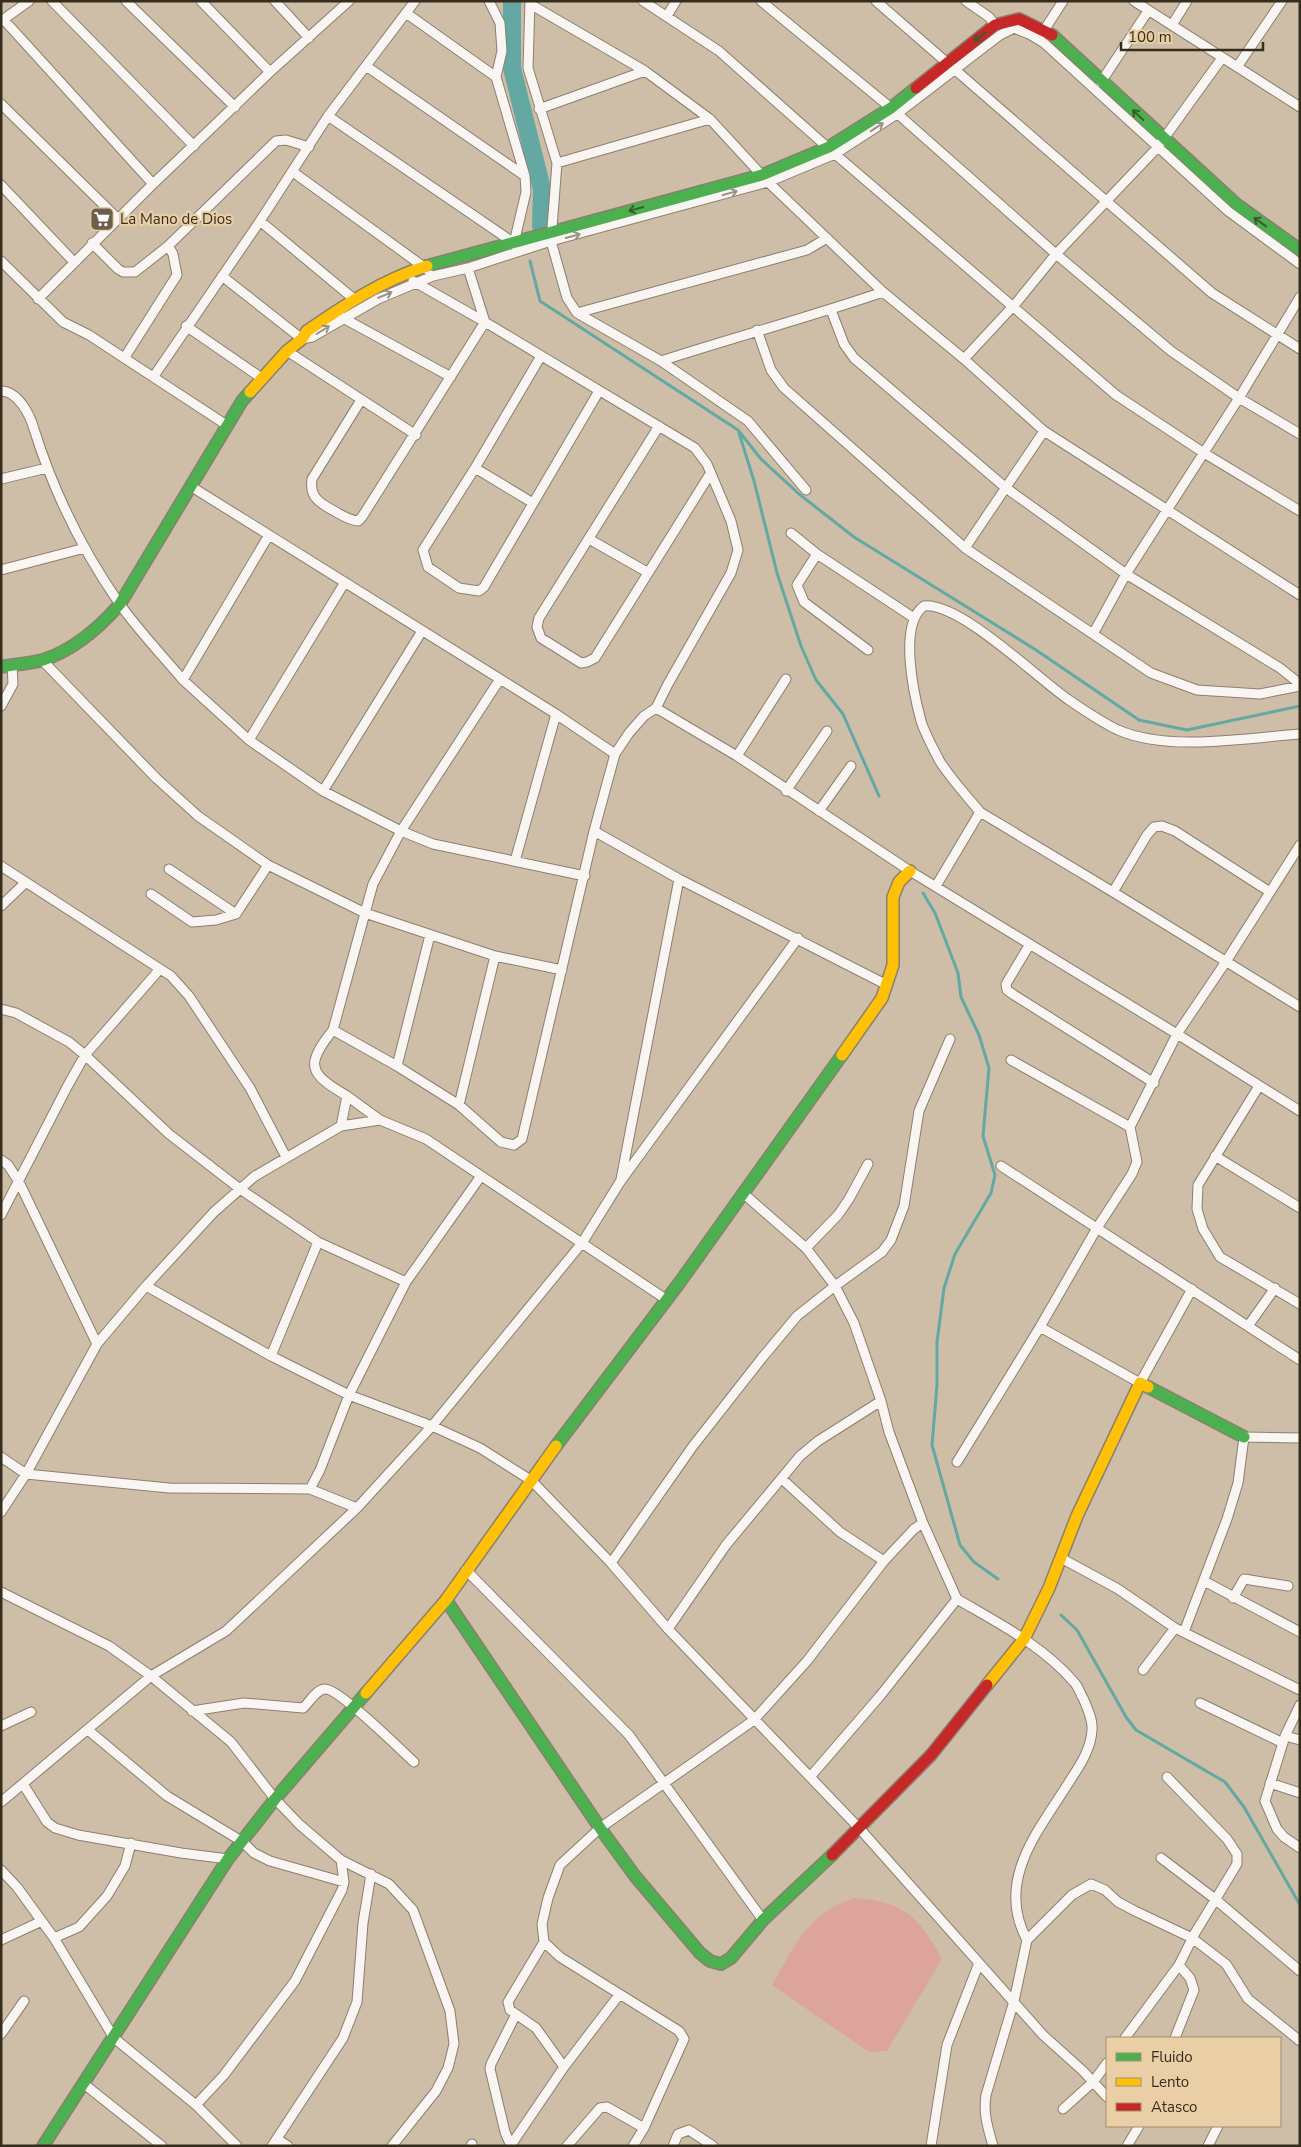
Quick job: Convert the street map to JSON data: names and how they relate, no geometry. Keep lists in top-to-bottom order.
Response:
{
  "places": {
    "supermarket": ["La Mano de Dios"]
  },
  "legend": ["Fluido", "Lento", "Atasco"],
  "scale_bar": "100 m"
}
